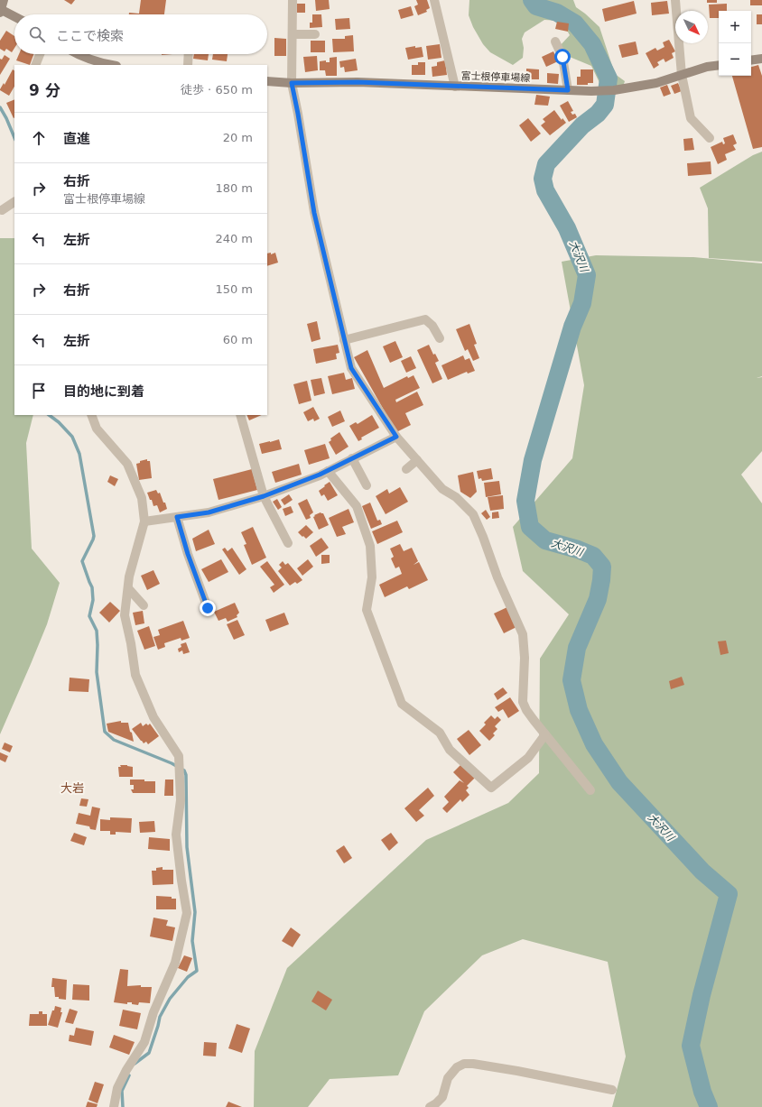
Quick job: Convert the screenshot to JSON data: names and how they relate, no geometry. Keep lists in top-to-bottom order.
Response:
{
  "streets": {
    "main road": ["富士根停車場線"]
  },
  "districts": ["大岩"],
  "water": ["大沢川"],
  "north": "bottom right",
  "page": {
    "map_buttons": ["+", "−"],
    "search": "ここで検索",
    "heading": ["9 分", "徒歩 · 650 m"],
    "list": [
      ["直進", "20 m"],
      ["右折", "富士根停車場線", "180 m"],
      ["左折", "240 m"],
      ["右折", "150 m"],
      ["左折", "60 m"],
      "目的地に到着"
    ]
  }
}
